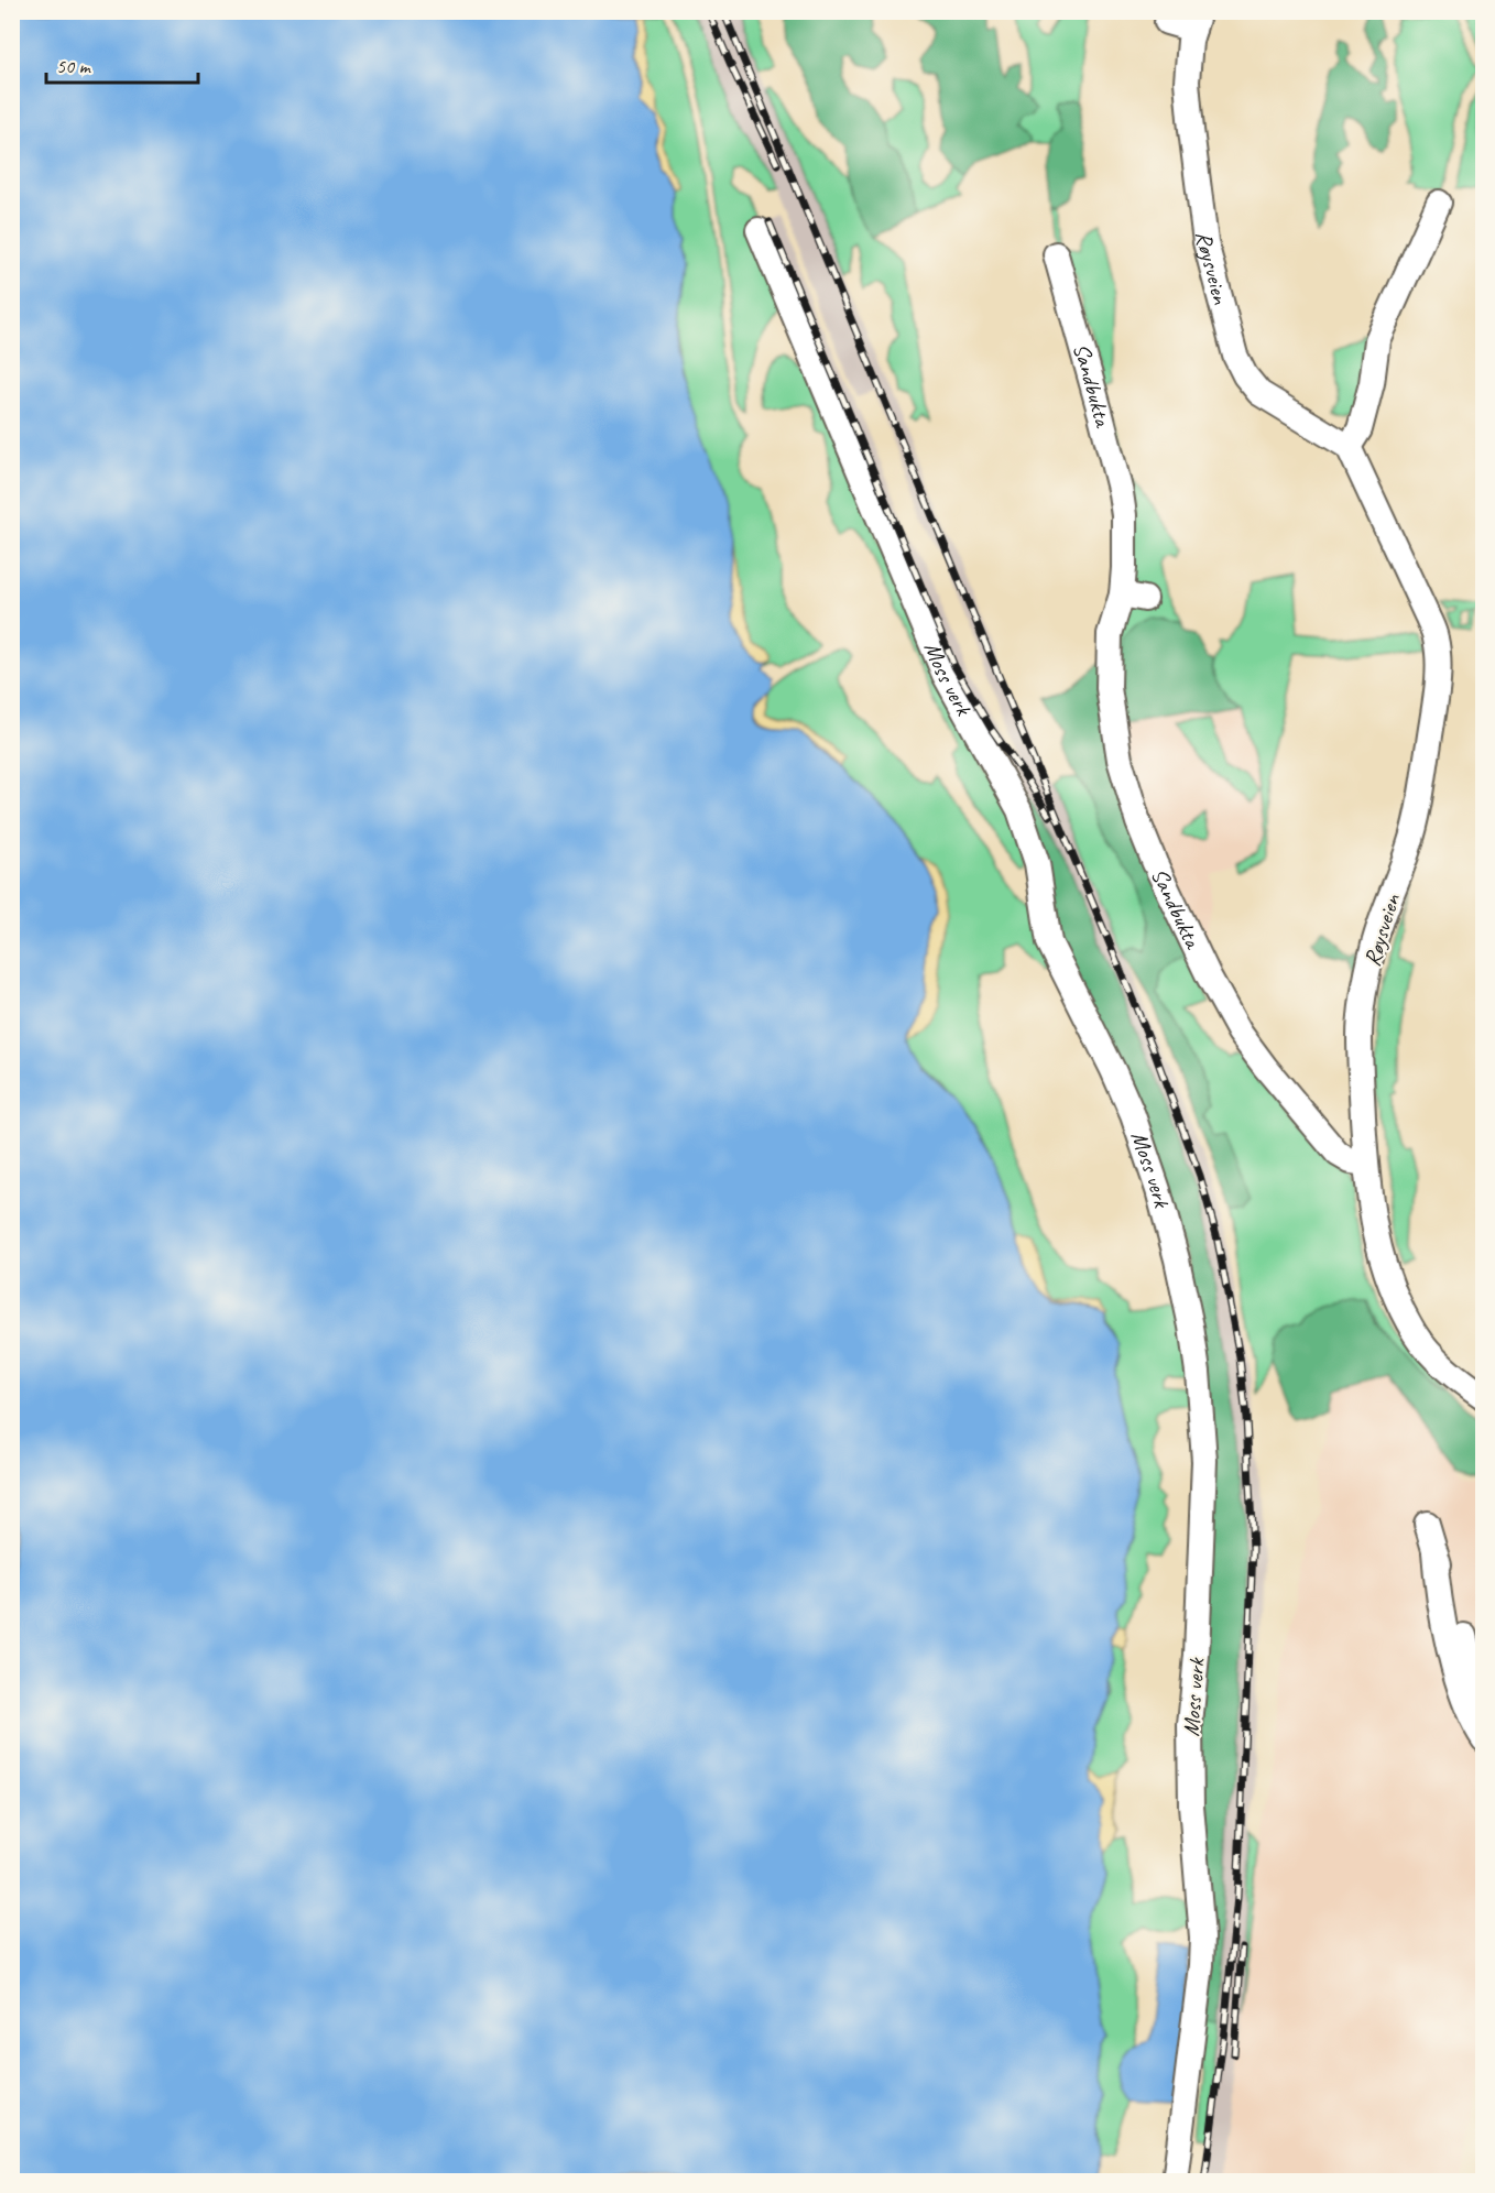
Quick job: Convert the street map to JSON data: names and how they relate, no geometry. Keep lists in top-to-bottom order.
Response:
{
  "streets": {
    "street": ["Røysveien", "Sandbukta", "Moss verk"]
  },
  "crossings": [
    ["Røysveien", "Sandbukta"]
  ],
  "scale_bar": "50 m"
}
